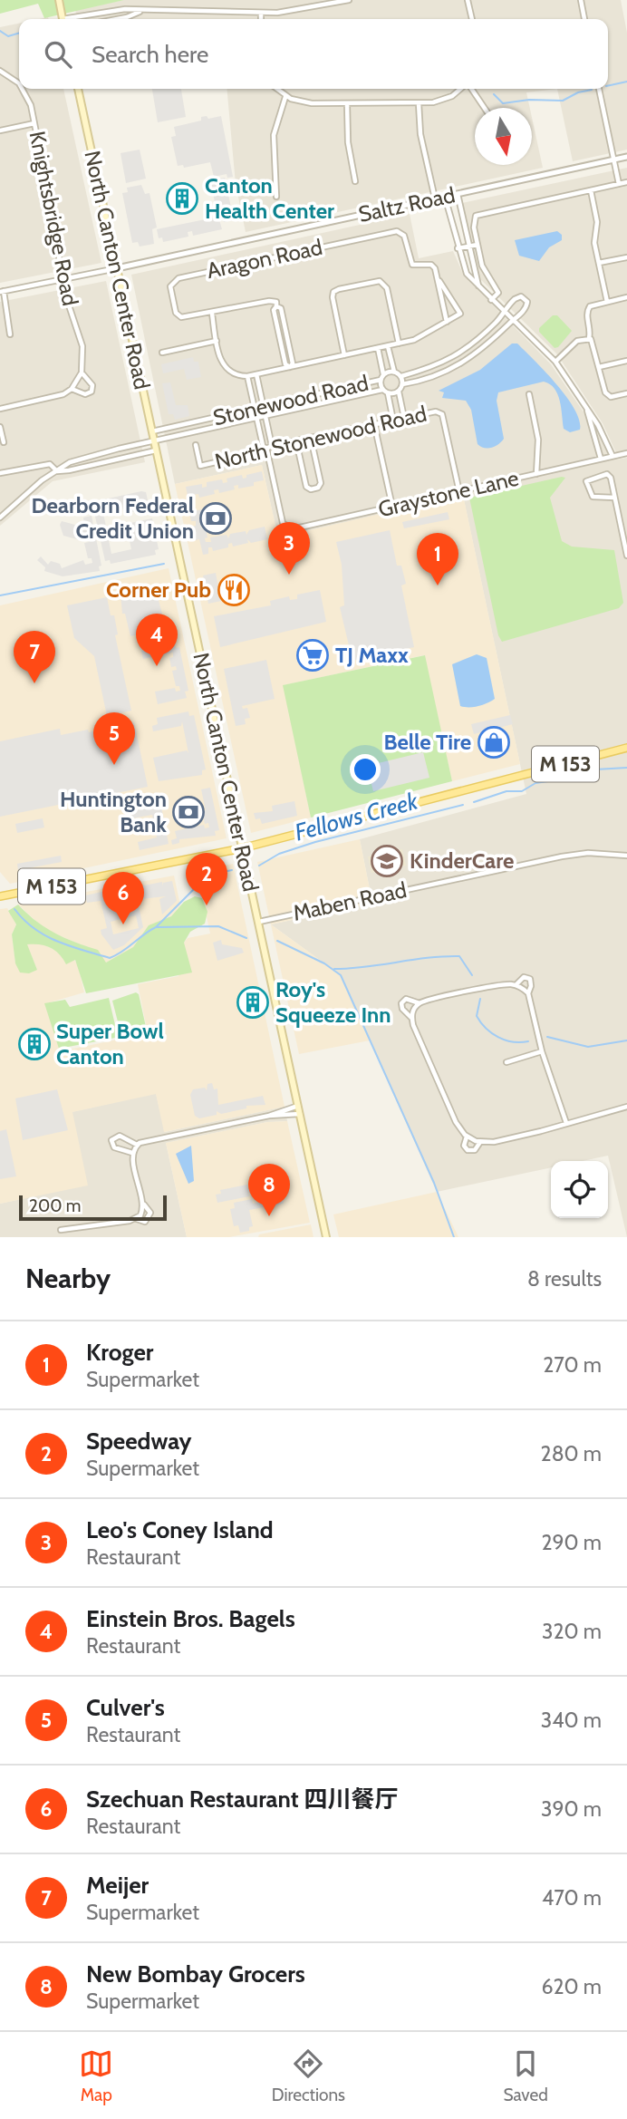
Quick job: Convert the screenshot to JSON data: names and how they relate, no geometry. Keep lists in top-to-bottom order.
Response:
{
  "streets": {
    "main road": ["North Canton Center Road", "M 153"],
    "street": [
      "Saltz Road",
      "Knightsbridge Road",
      "Aragon Road",
      "Stonewood Road",
      "North Stonewood Road",
      "Graystone Lane",
      "Maben Road"
    ]
  },
  "crossings": [
    ["Saltz Road", "Knightsbridge Road"],
    ["Saltz Road", "North Canton Center Road"],
    ["North Canton Center Road", "Stonewood Road"],
    ["North Canton Center Road", "M 153"],
    ["North Canton Center Road", "Maben Road"],
    ["North Stonewood Road", "Graystone Lane"]
  ],
  "water": ["Fellows Creek"],
  "places": {
    "building": ["Canton Health Center", "Roy's Squeeze Inn", "Super Bowl Canton"],
    "bank": ["Dearborn Federal Credit Union", "Huntington Bank"],
    "restaurant": ["Corner Pub"],
    "supermarket": ["TJ Maxx"],
    "shop": ["Belle Tire"],
    "school or university": ["KinderCare"]
  },
  "scale_bar": "200 m",
  "north": "bottom",
  "page": {
    "search": "Search here",
    "pins": [
      "3",
      "1",
      "4",
      "7",
      "5",
      "2",
      "6",
      "8"
    ],
    "scale": "200 m",
    "heading": ["Nearby", "8 results"],
    "list": [
      {
        "mark": "1",
        "name": "Kroger",
        "note": "Supermarket",
        "value": "270 m"
      },
      {
        "mark": "2",
        "name": "Speedway",
        "note": "Supermarket",
        "value": "280 m"
      },
      {
        "mark": "3",
        "name": "Leo's Coney Island",
        "note": "Restaurant",
        "value": "290 m"
      },
      {
        "mark": "4",
        "name": "Einstein Bros. Bagels",
        "note": "Restaurant",
        "value": "320 m"
      },
      {
        "mark": "5",
        "name": "Culver's",
        "note": "Restaurant",
        "value": "340 m"
      },
      {
        "mark": "6",
        "name": "Szechuan Restaurant 四川餐厅",
        "note": "Restaurant",
        "value": "390 m"
      },
      {
        "mark": "7",
        "name": "Meijer",
        "note": "Supermarket",
        "value": "470 m"
      },
      {
        "mark": "8",
        "name": "New Bombay Grocers",
        "note": "Supermarket",
        "value": "620 m"
      }
    ],
    "nav": ["Map", "Directions", "Saved"]
  }
}
